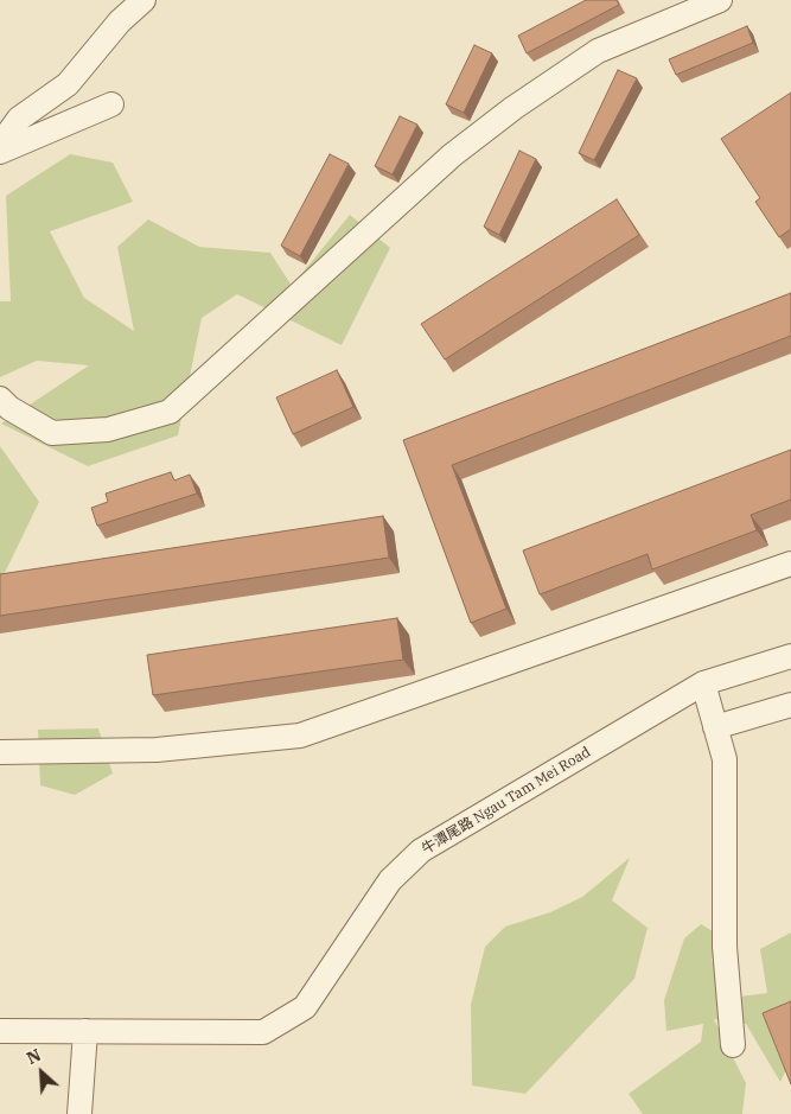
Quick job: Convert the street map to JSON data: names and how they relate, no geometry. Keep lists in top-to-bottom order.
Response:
{
  "streets": {
    "street": ["牛潭尾路 Ngau Tam Mei Road"]
  },
  "north": "top left"
}
